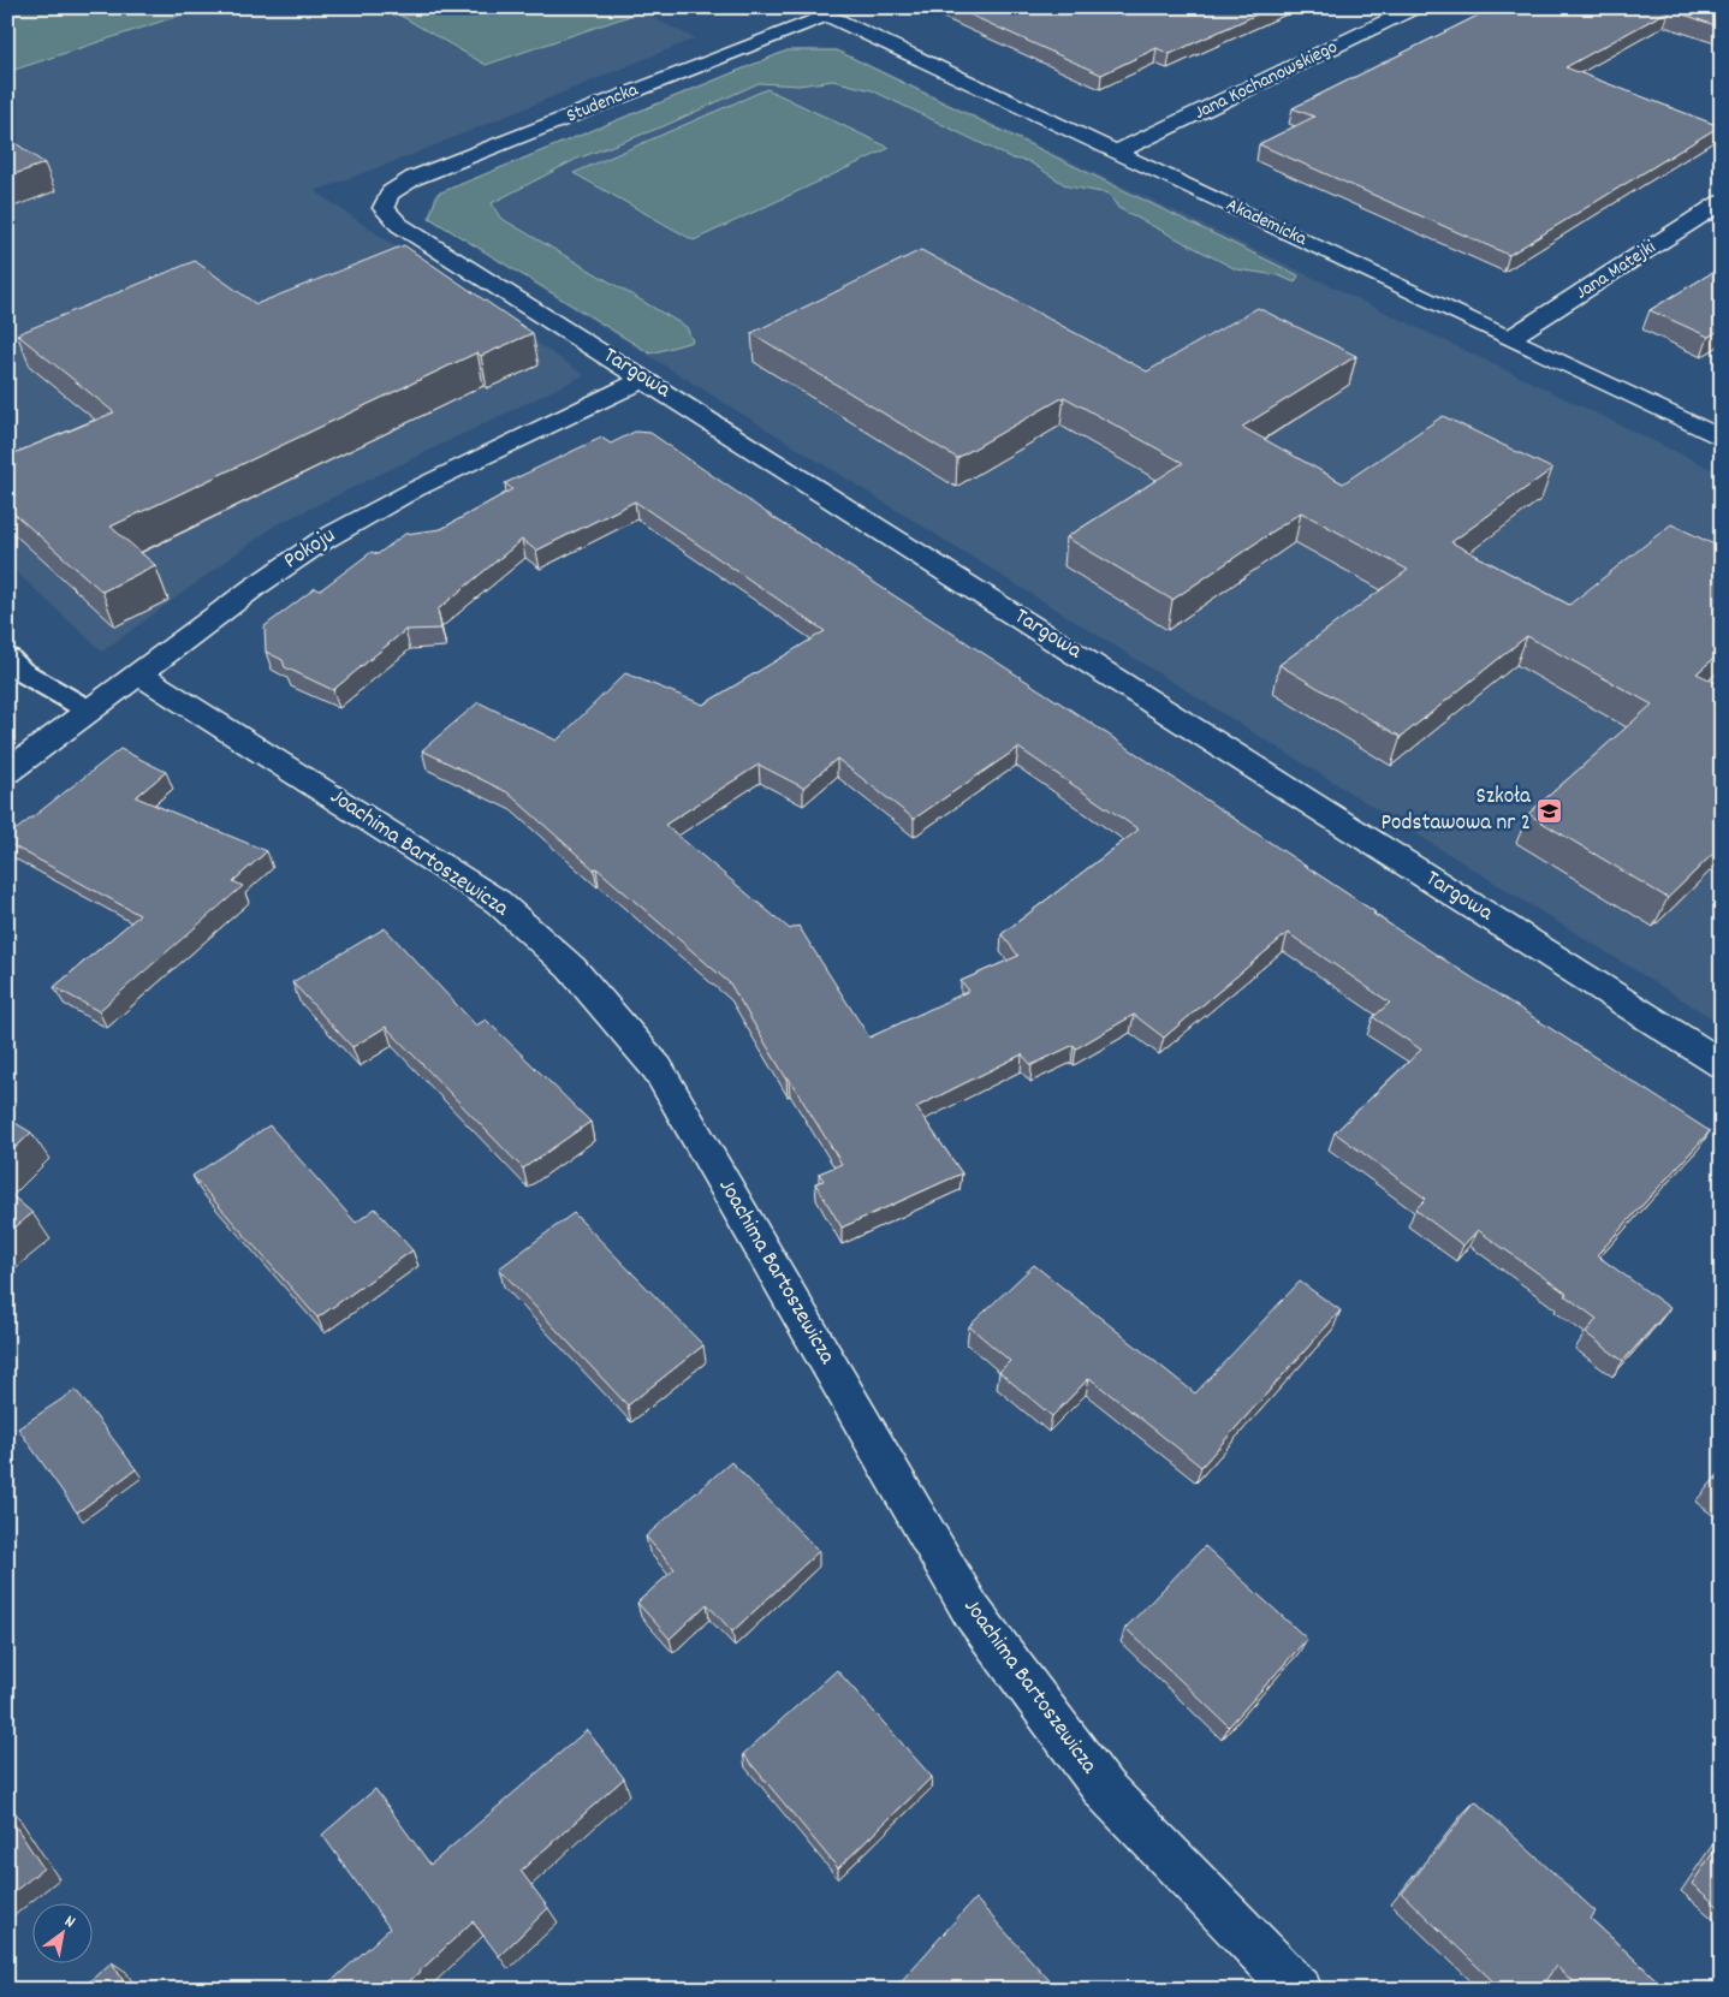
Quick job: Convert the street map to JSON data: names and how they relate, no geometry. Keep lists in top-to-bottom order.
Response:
{
  "streets": {
    "street": [
      "Jana Kochanowskiego",
      "Studencka",
      "Akademicka",
      "Jana Matejki",
      "Targowa",
      "Pokoju",
      "Joachima Bartoszewicza"
    ]
  },
  "crossings": [
    ["Jana Kochanowskiego", "Akademicka"],
    ["Studencka", "Akademicka"],
    ["Studencka", "Targowa"],
    ["Akademicka", "Jana Matejki"],
    ["Targowa", "Pokoju"],
    ["Pokoju", "Joachima Bartoszewicza"]
  ],
  "places": {
    "school or university": ["Szkoła Podstawowa nr 2"]
  },
  "north": "top right"
}
